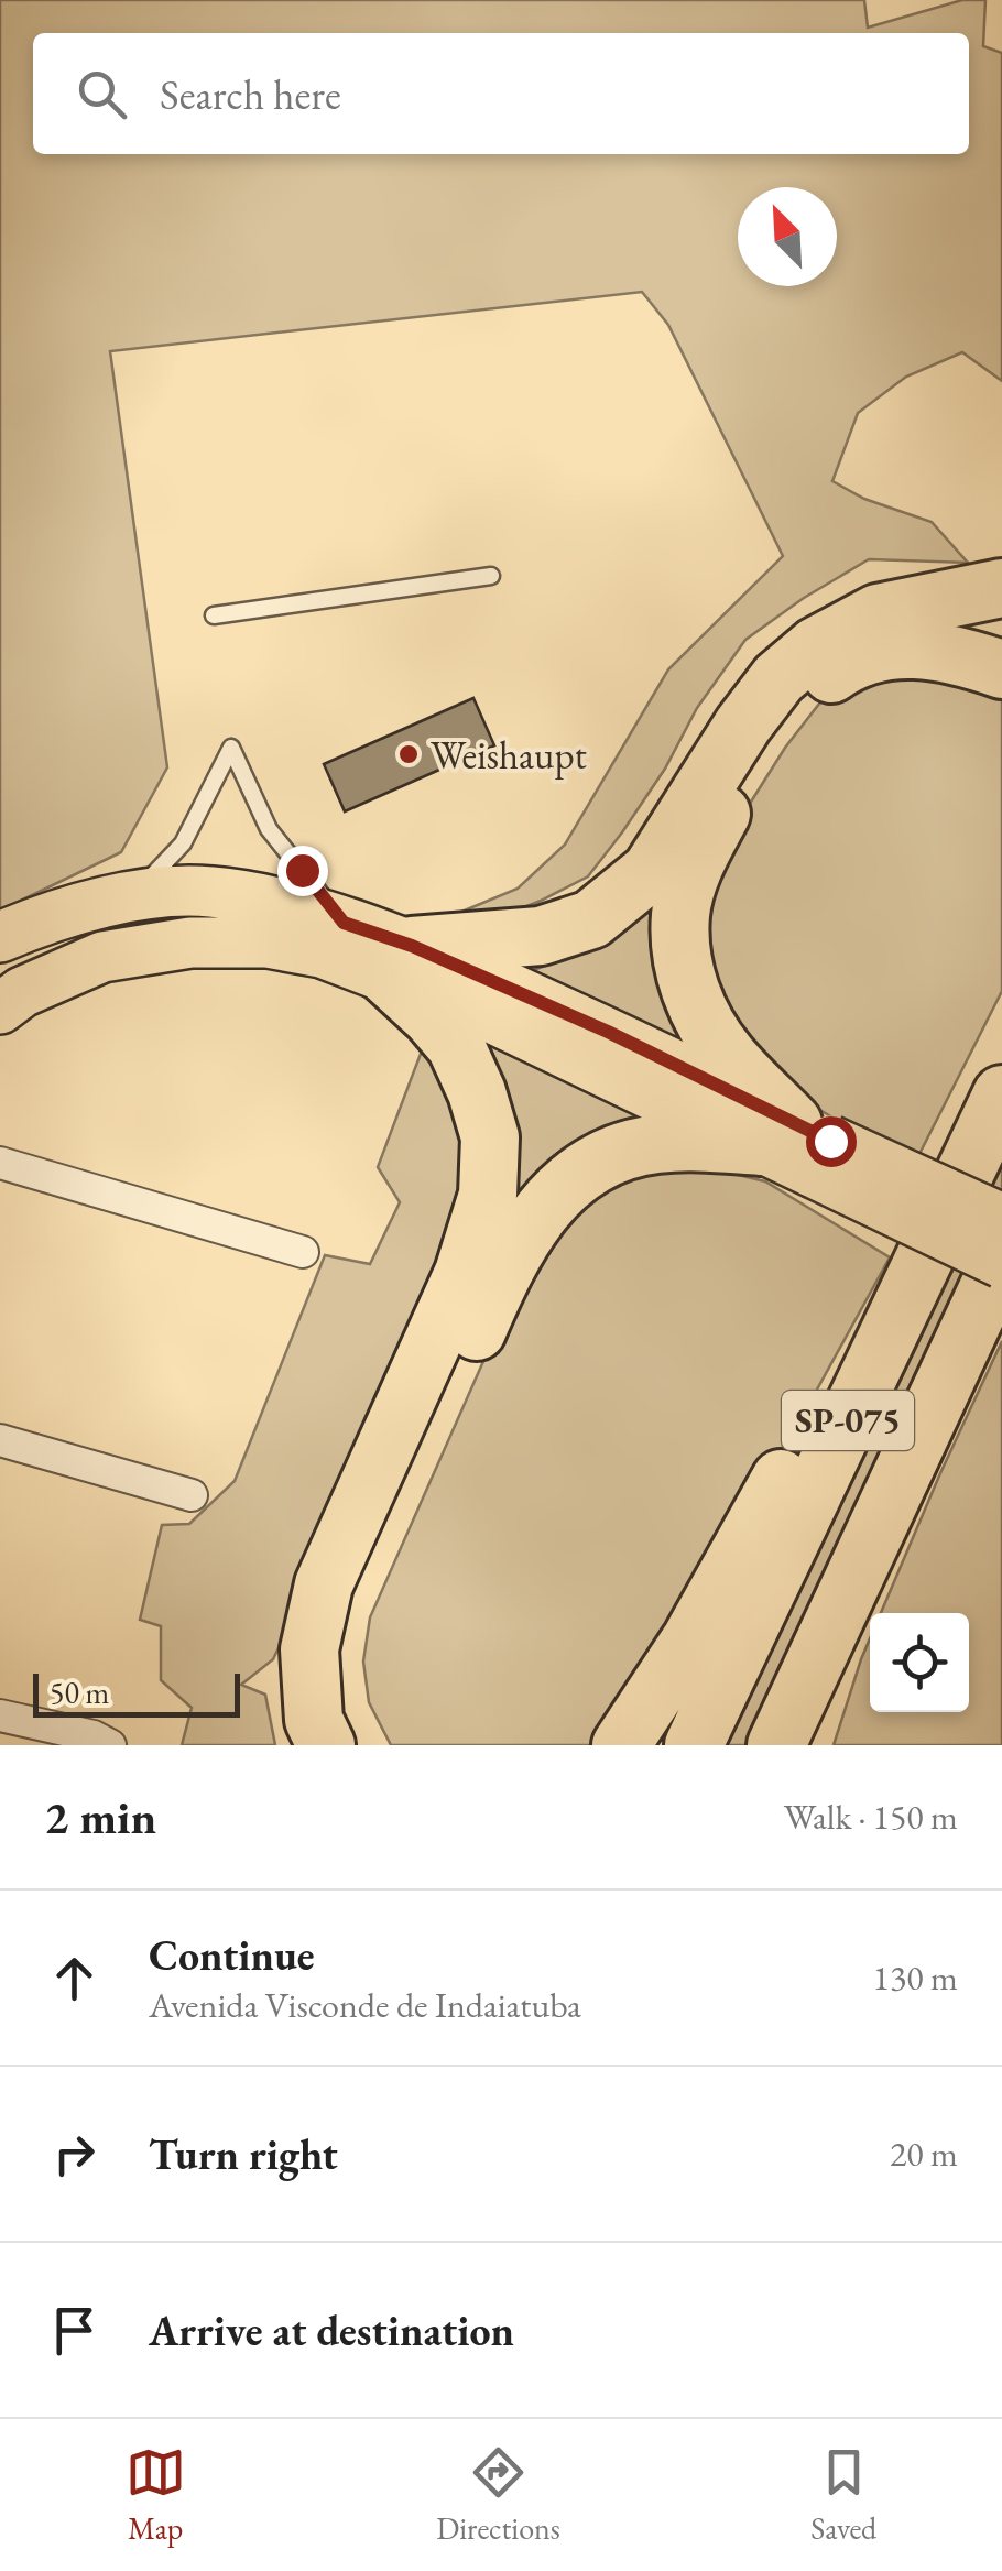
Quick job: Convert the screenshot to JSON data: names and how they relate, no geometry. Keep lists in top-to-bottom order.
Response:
{
  "streets": {
    "highway": ["SP-075"]
  },
  "places": ["Weishaupt"],
  "scale_bar": "50 m",
  "north": "top left",
  "page": {
    "search": "Search here",
    "scale": "50 m",
    "heading": ["2 min", "Walk · 150 m"],
    "list": [
      ["Continue", "Avenida Visconde de Indaiatuba", "130 m"],
      ["Turn right", "20 m"],
      "Arrive at destination"
    ],
    "nav": ["Map", "Directions", "Saved"]
  }
}
